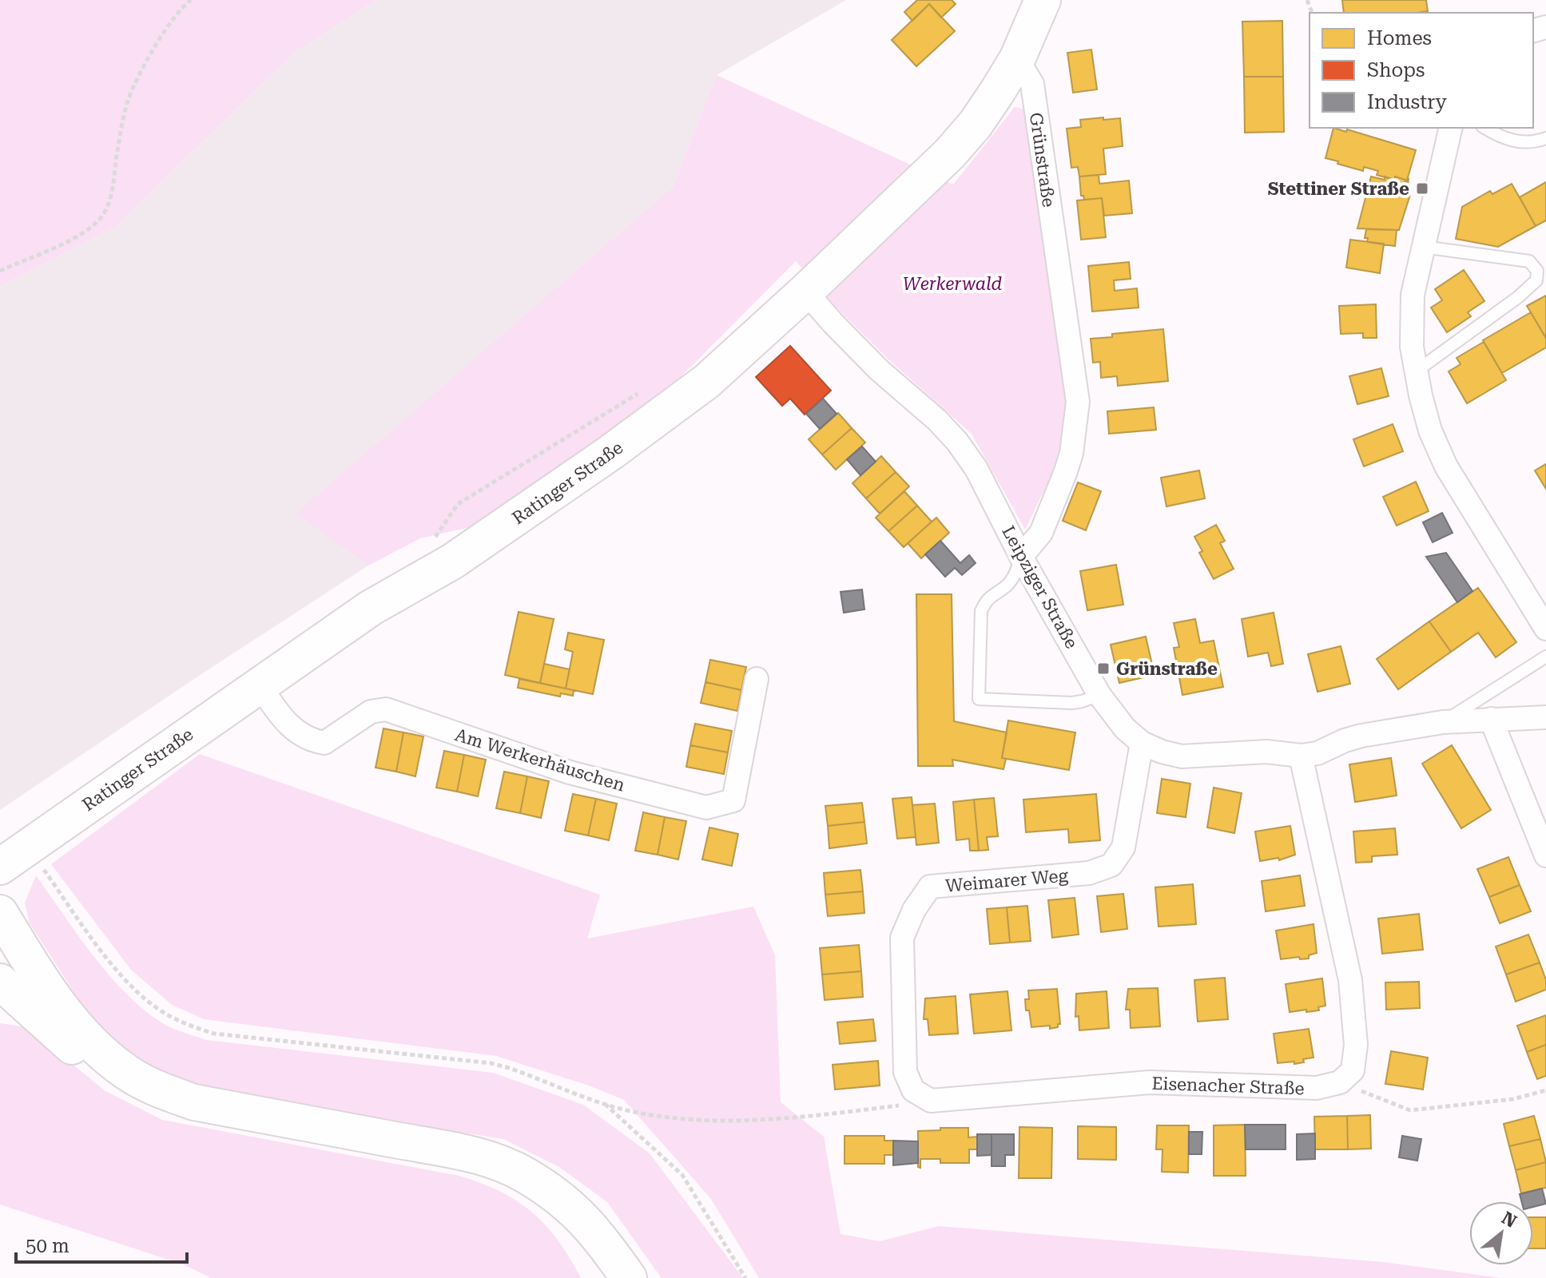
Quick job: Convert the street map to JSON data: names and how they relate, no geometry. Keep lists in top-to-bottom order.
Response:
{
  "streets": {
    "main road": ["Ratinger Straße"],
    "street": [
      "Grünstraße",
      "Leipziger Straße",
      "Am Werkerhäuschen",
      "Weimarer Weg",
      "Eisenacher Straße"
    ]
  },
  "crossings": [
    ["Grünstraße", "Ratinger Straße"],
    ["Grünstraße", "Leipziger Straße"],
    ["Ratinger Straße", "Leipziger Straße"],
    ["Ratinger Straße", "Am Werkerhäuschen"],
    ["Leipziger Straße", "Weimarer Weg"],
    ["Weimarer Weg", "Eisenacher Straße"]
  ],
  "parks": ["Werkerwald"],
  "places": {
    "transit": ["Stettiner Straße", "Grünstraße"]
  },
  "legend": ["Homes", "Shops", "Industry"],
  "scale_bar": "50 m",
  "north": "top right"
}
